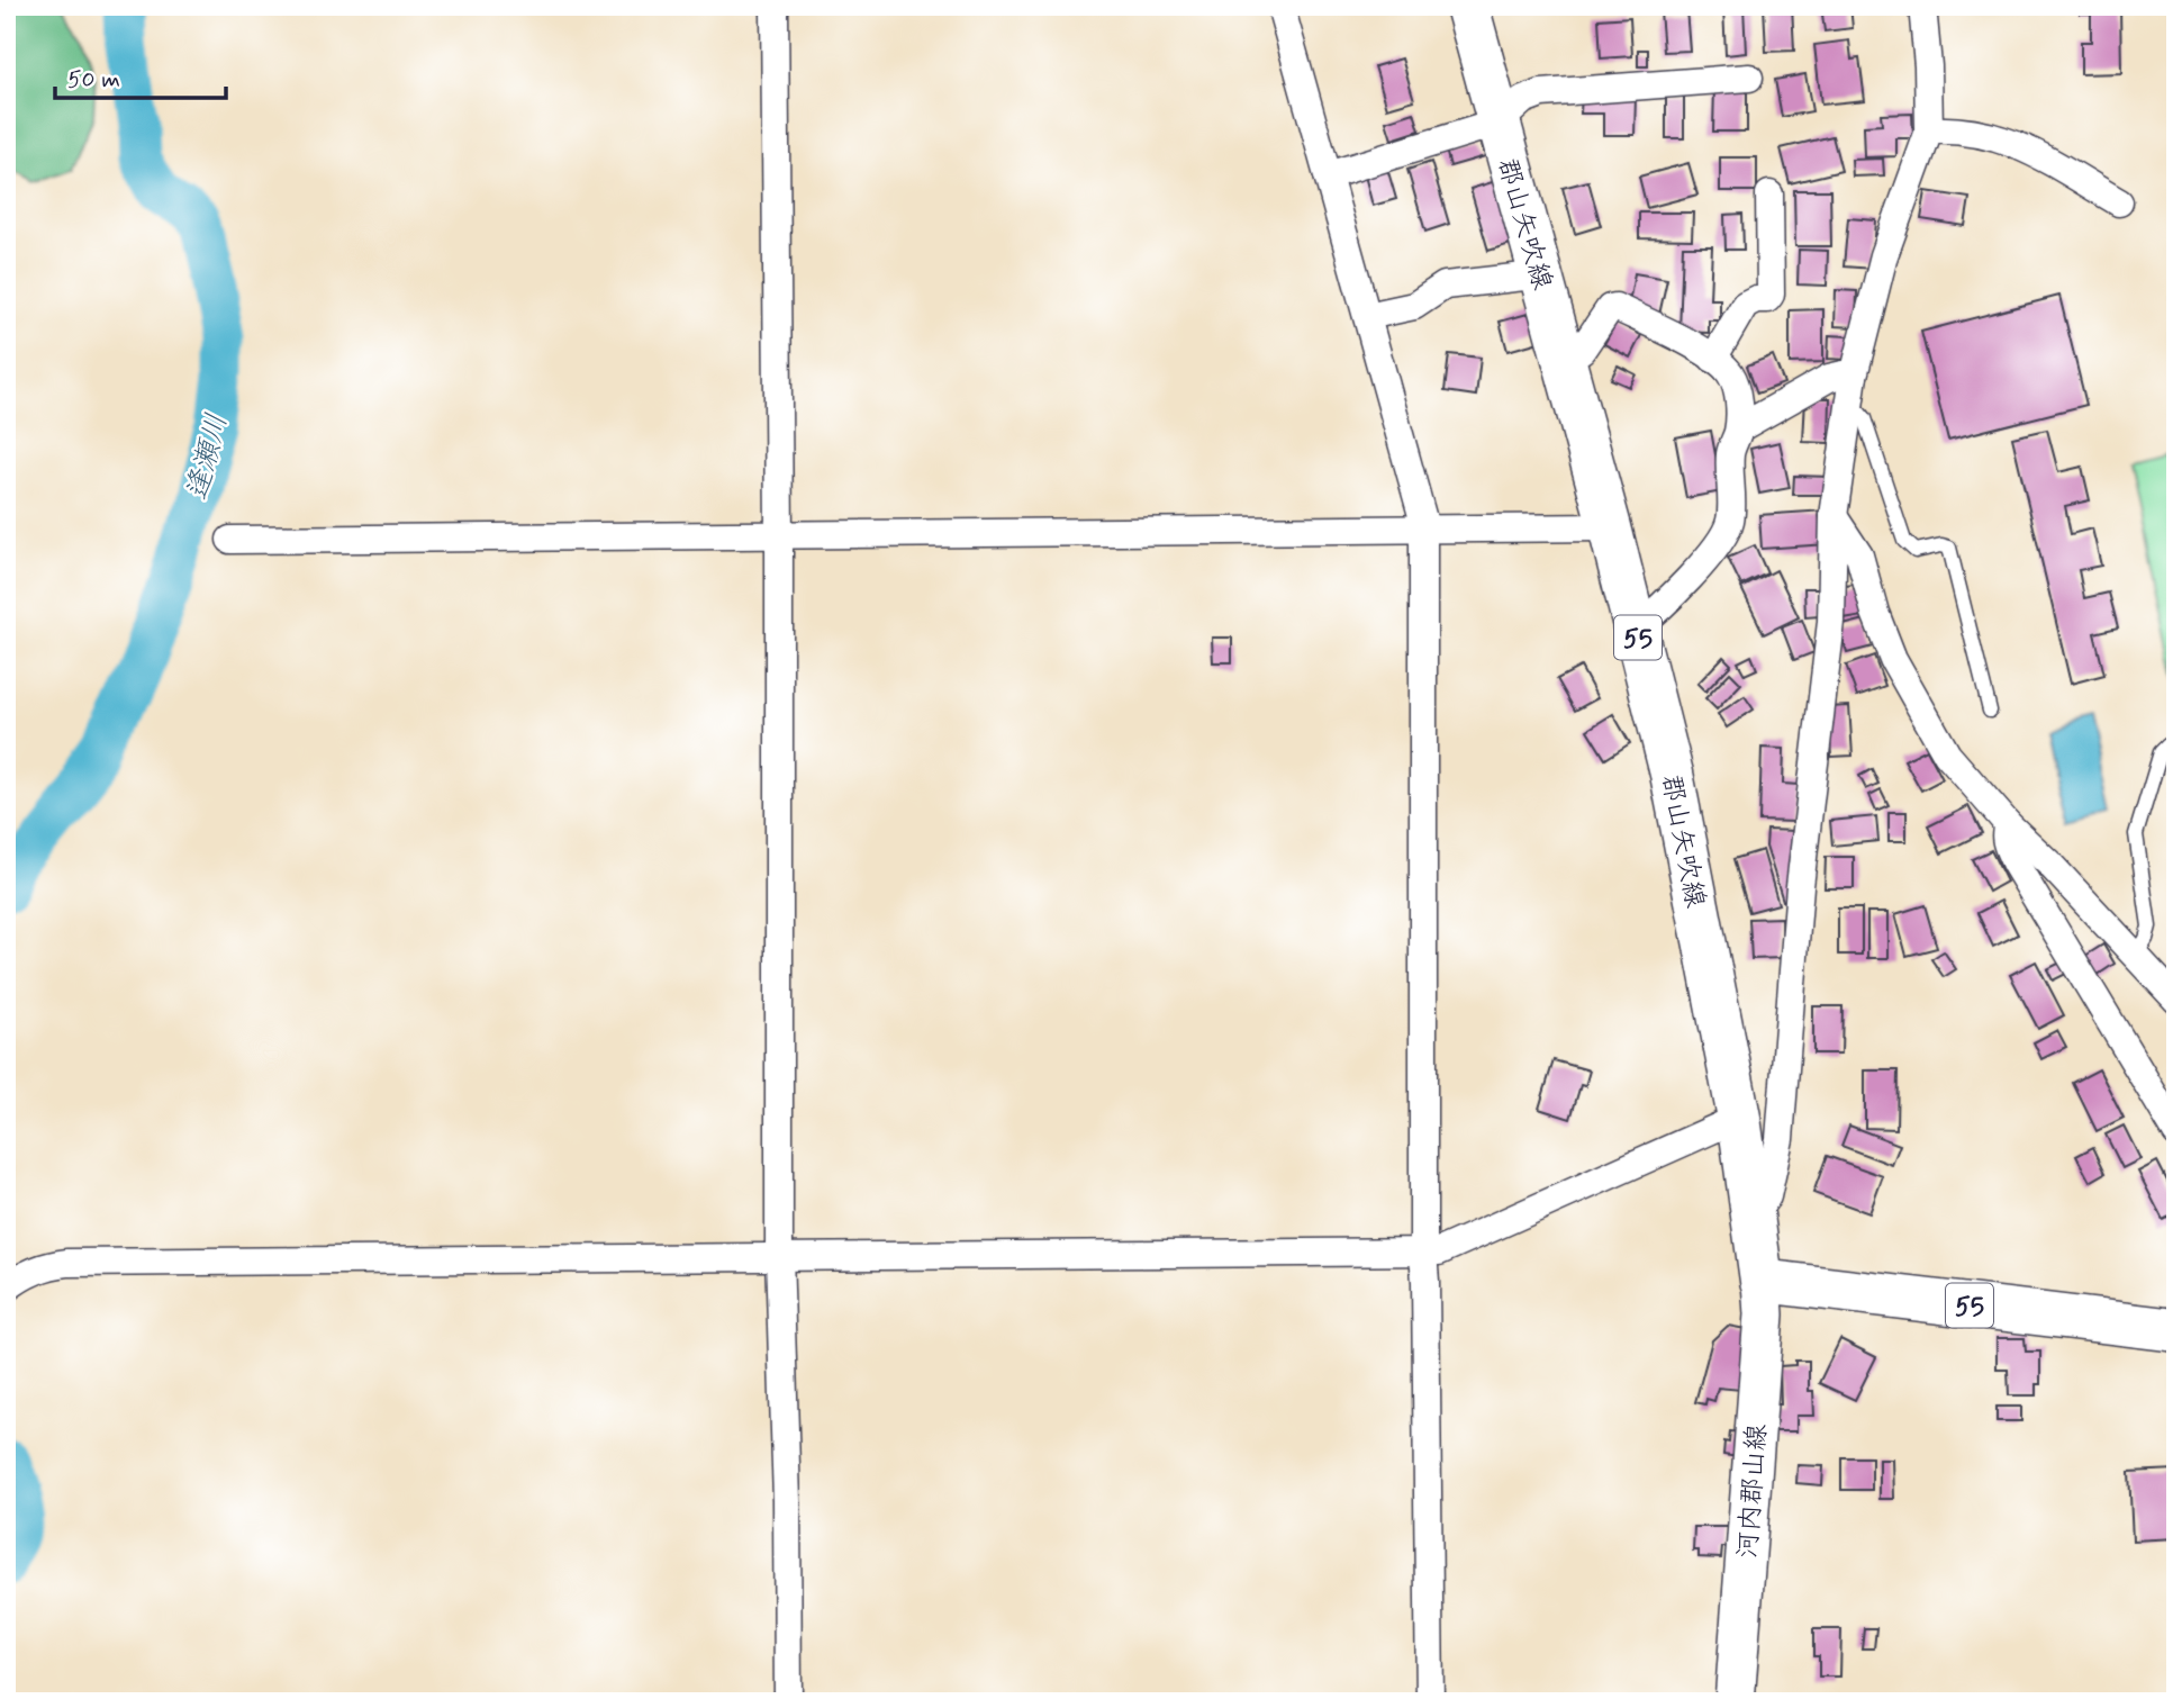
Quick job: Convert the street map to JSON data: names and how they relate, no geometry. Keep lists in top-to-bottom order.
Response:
{
  "streets": {
    "main road": ["郡山矢吹線", "55", "河内郡山線"]
  },
  "crossings": [
    ["郡山矢吹線", "55"],
    ["郡山矢吹線", "河内郡山線"],
    ["55", "河内郡山線"]
  ],
  "water": ["逢瀬川"],
  "scale_bar": "50 m"
}
